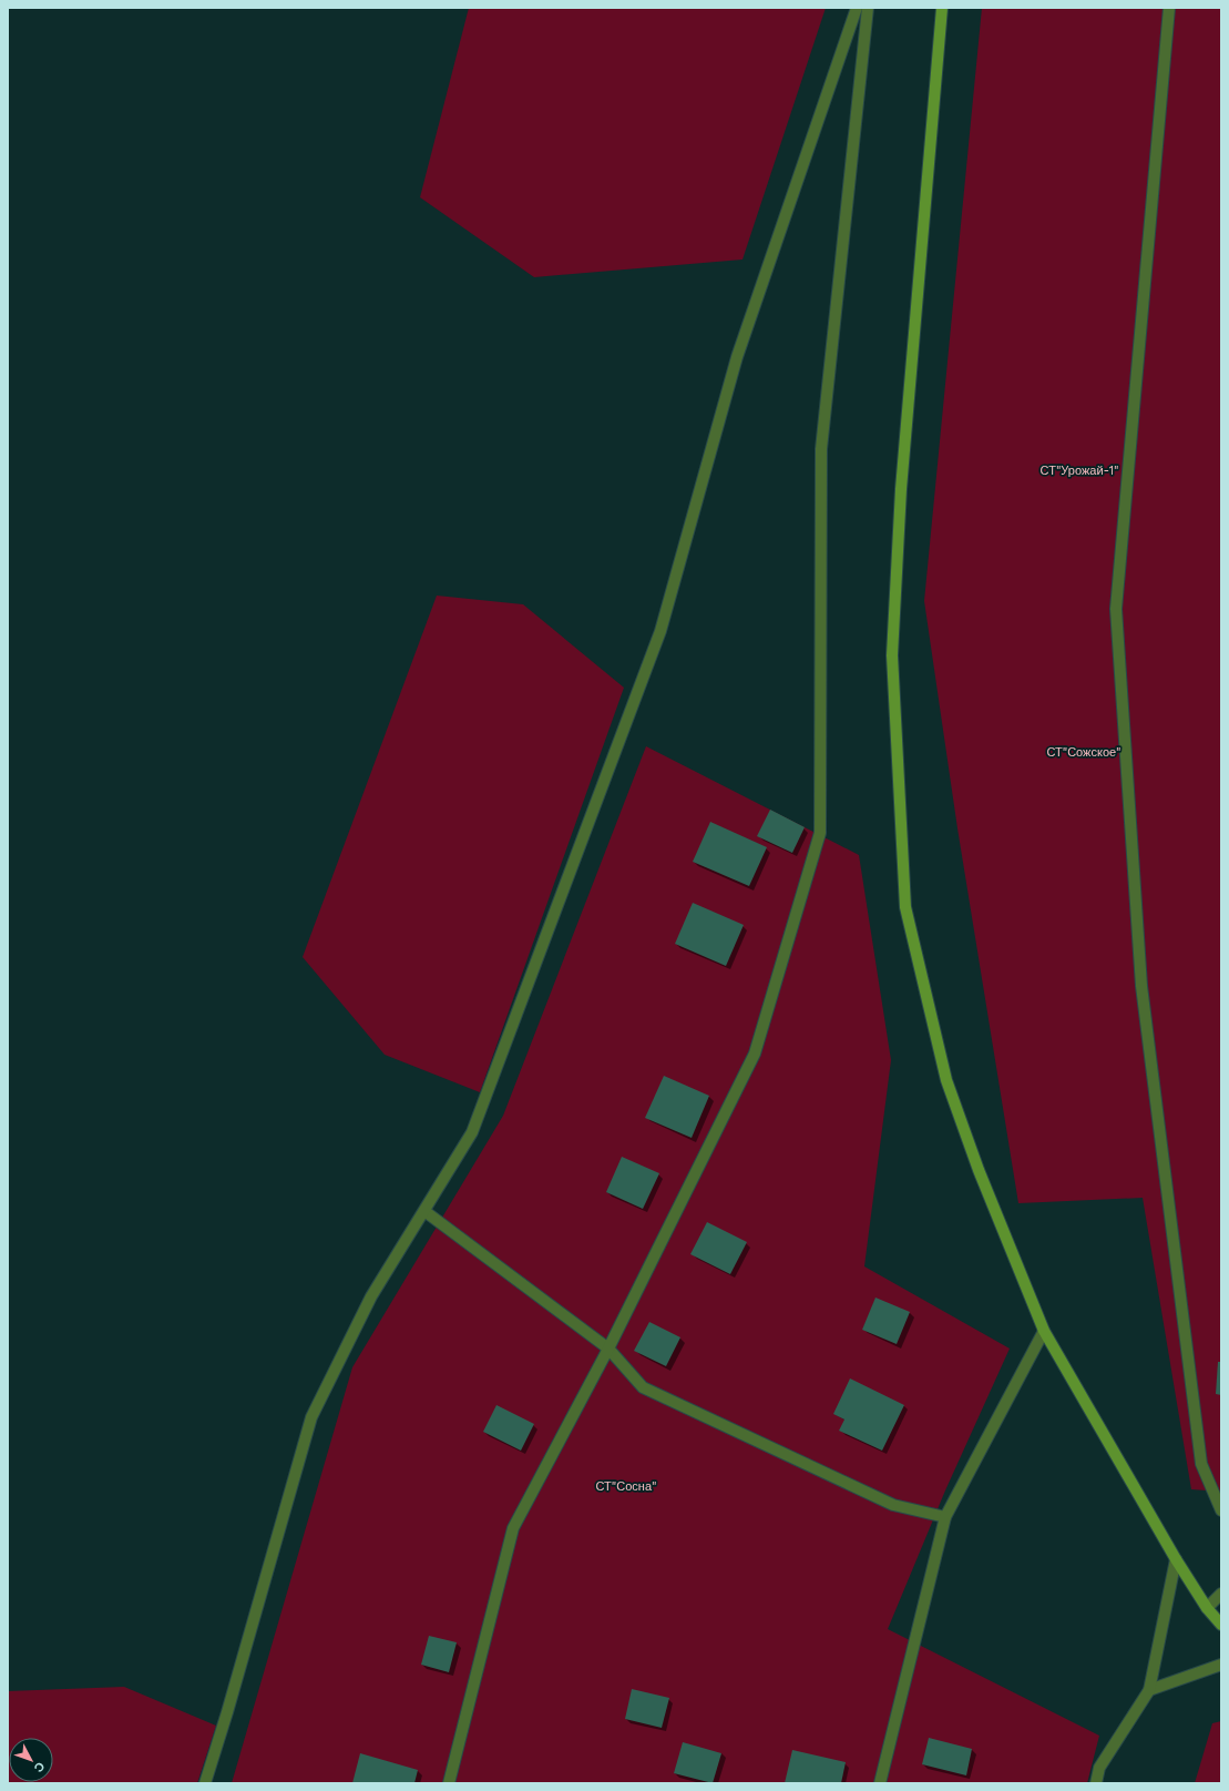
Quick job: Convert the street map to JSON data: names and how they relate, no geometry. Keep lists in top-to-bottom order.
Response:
{
  "parks": ["СТ\"Урожай-1\"", "СТ\"Сожское\"", "СТ\"Сосна\""],
  "north": "bottom right"
}
